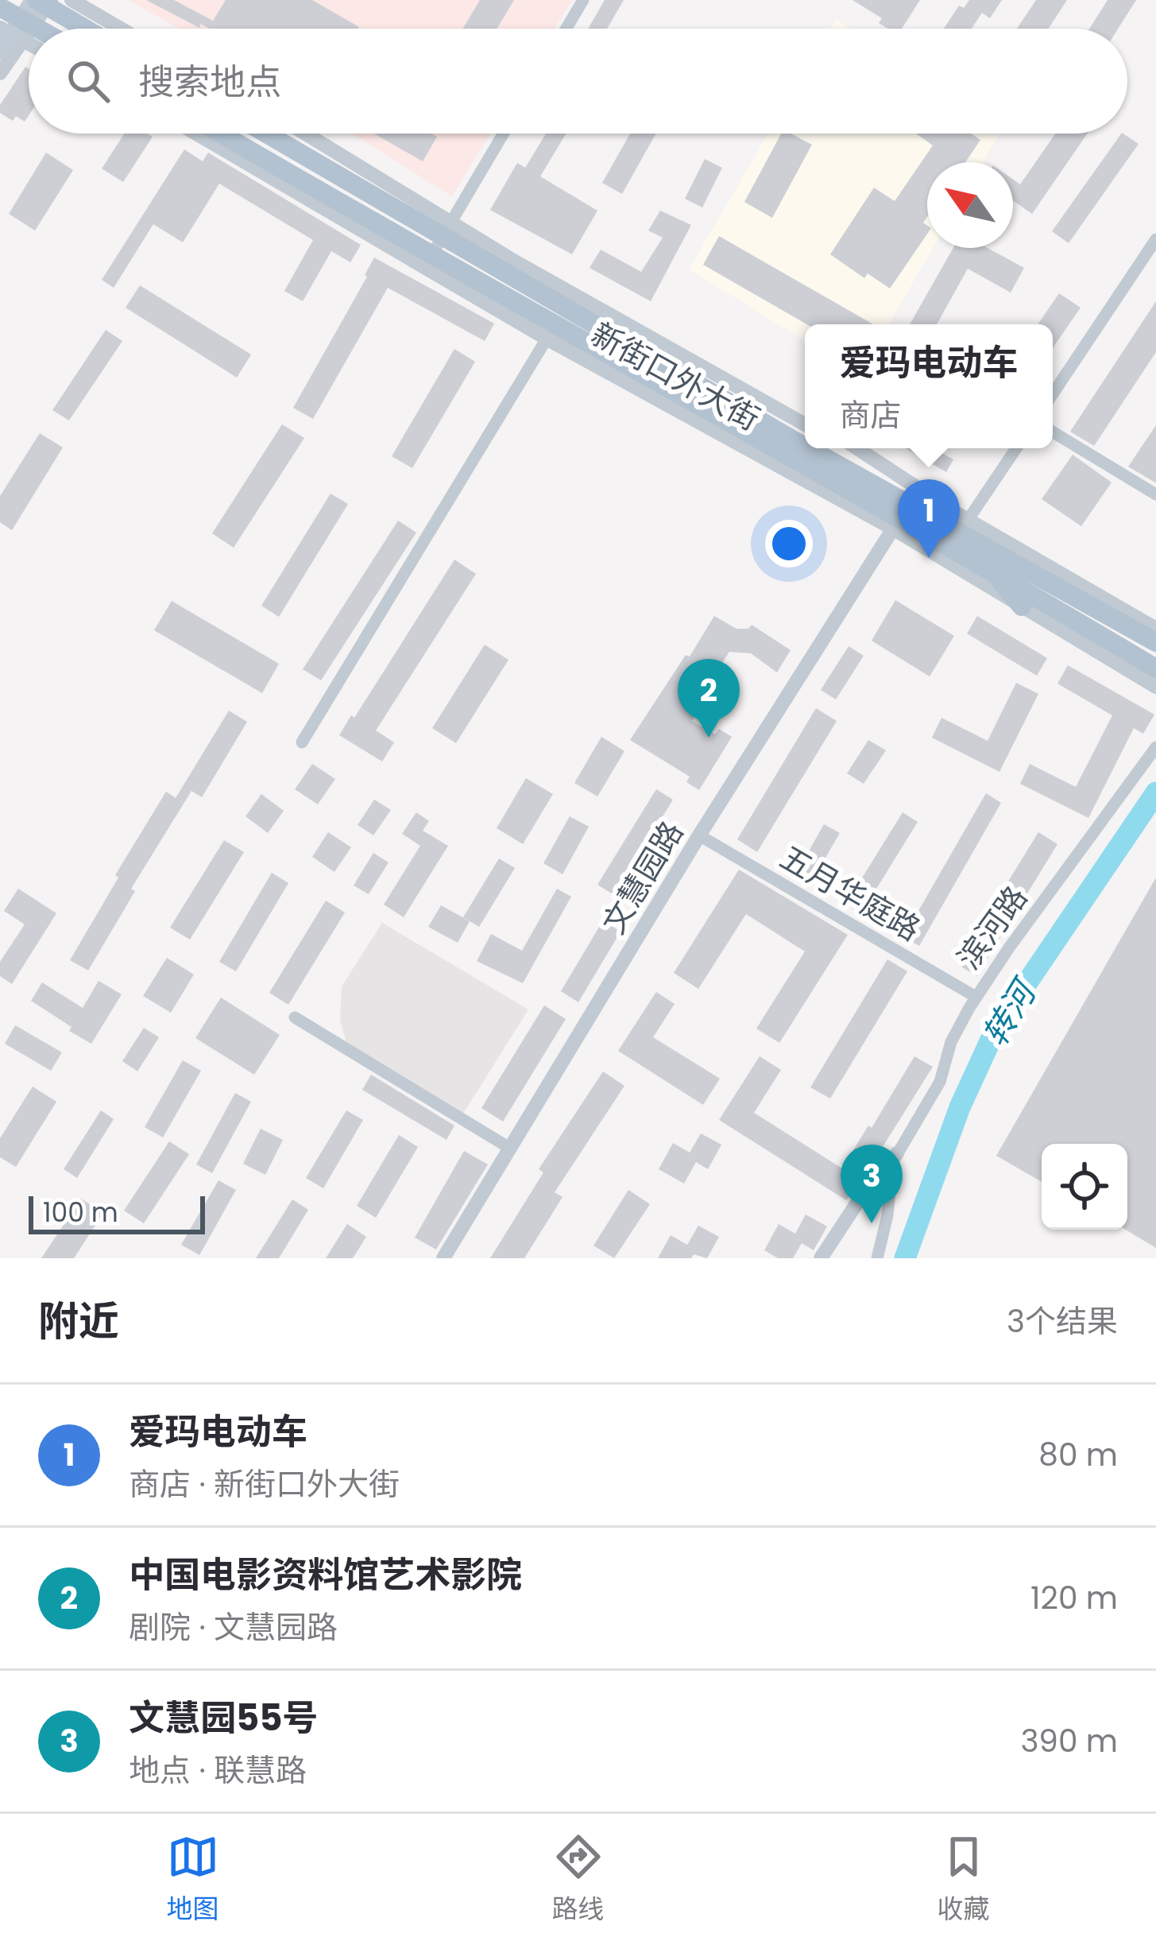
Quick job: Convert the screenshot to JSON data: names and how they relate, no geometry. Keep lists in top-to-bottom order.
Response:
{
  "streets": {
    "main road": ["新街口外大街"],
    "street": ["文慧园路", "五月华庭路", "滨河路"]
  },
  "crossings": [
    ["新街口外大街", "文慧园路"],
    ["文慧园路", "五月华庭路"],
    ["五月华庭路", "滨河路"]
  ],
  "water": ["转河"],
  "scale_bar": "100 m",
  "north": "top left",
  "page": {
    "search": "搜索地点",
    "popup": ["爱玛电动车", "商店"],
    "pins": ["1", "2", "3"],
    "scale": "100 m",
    "heading": ["附近", "3个结果"],
    "list": [
      {
        "mark": "1",
        "name": "爱玛电动车",
        "note": "商店 · 新街口外大街",
        "value": "80 m"
      },
      {
        "mark": "2",
        "name": "中国电影资料馆艺术影院",
        "note": "剧院 · 文慧园路",
        "value": "120 m"
      },
      {
        "mark": "3",
        "name": "文慧园55号",
        "note": "地点 · 联慧路",
        "value": "390 m"
      }
    ],
    "nav": ["地图", "路线", "收藏"]
  }
}
